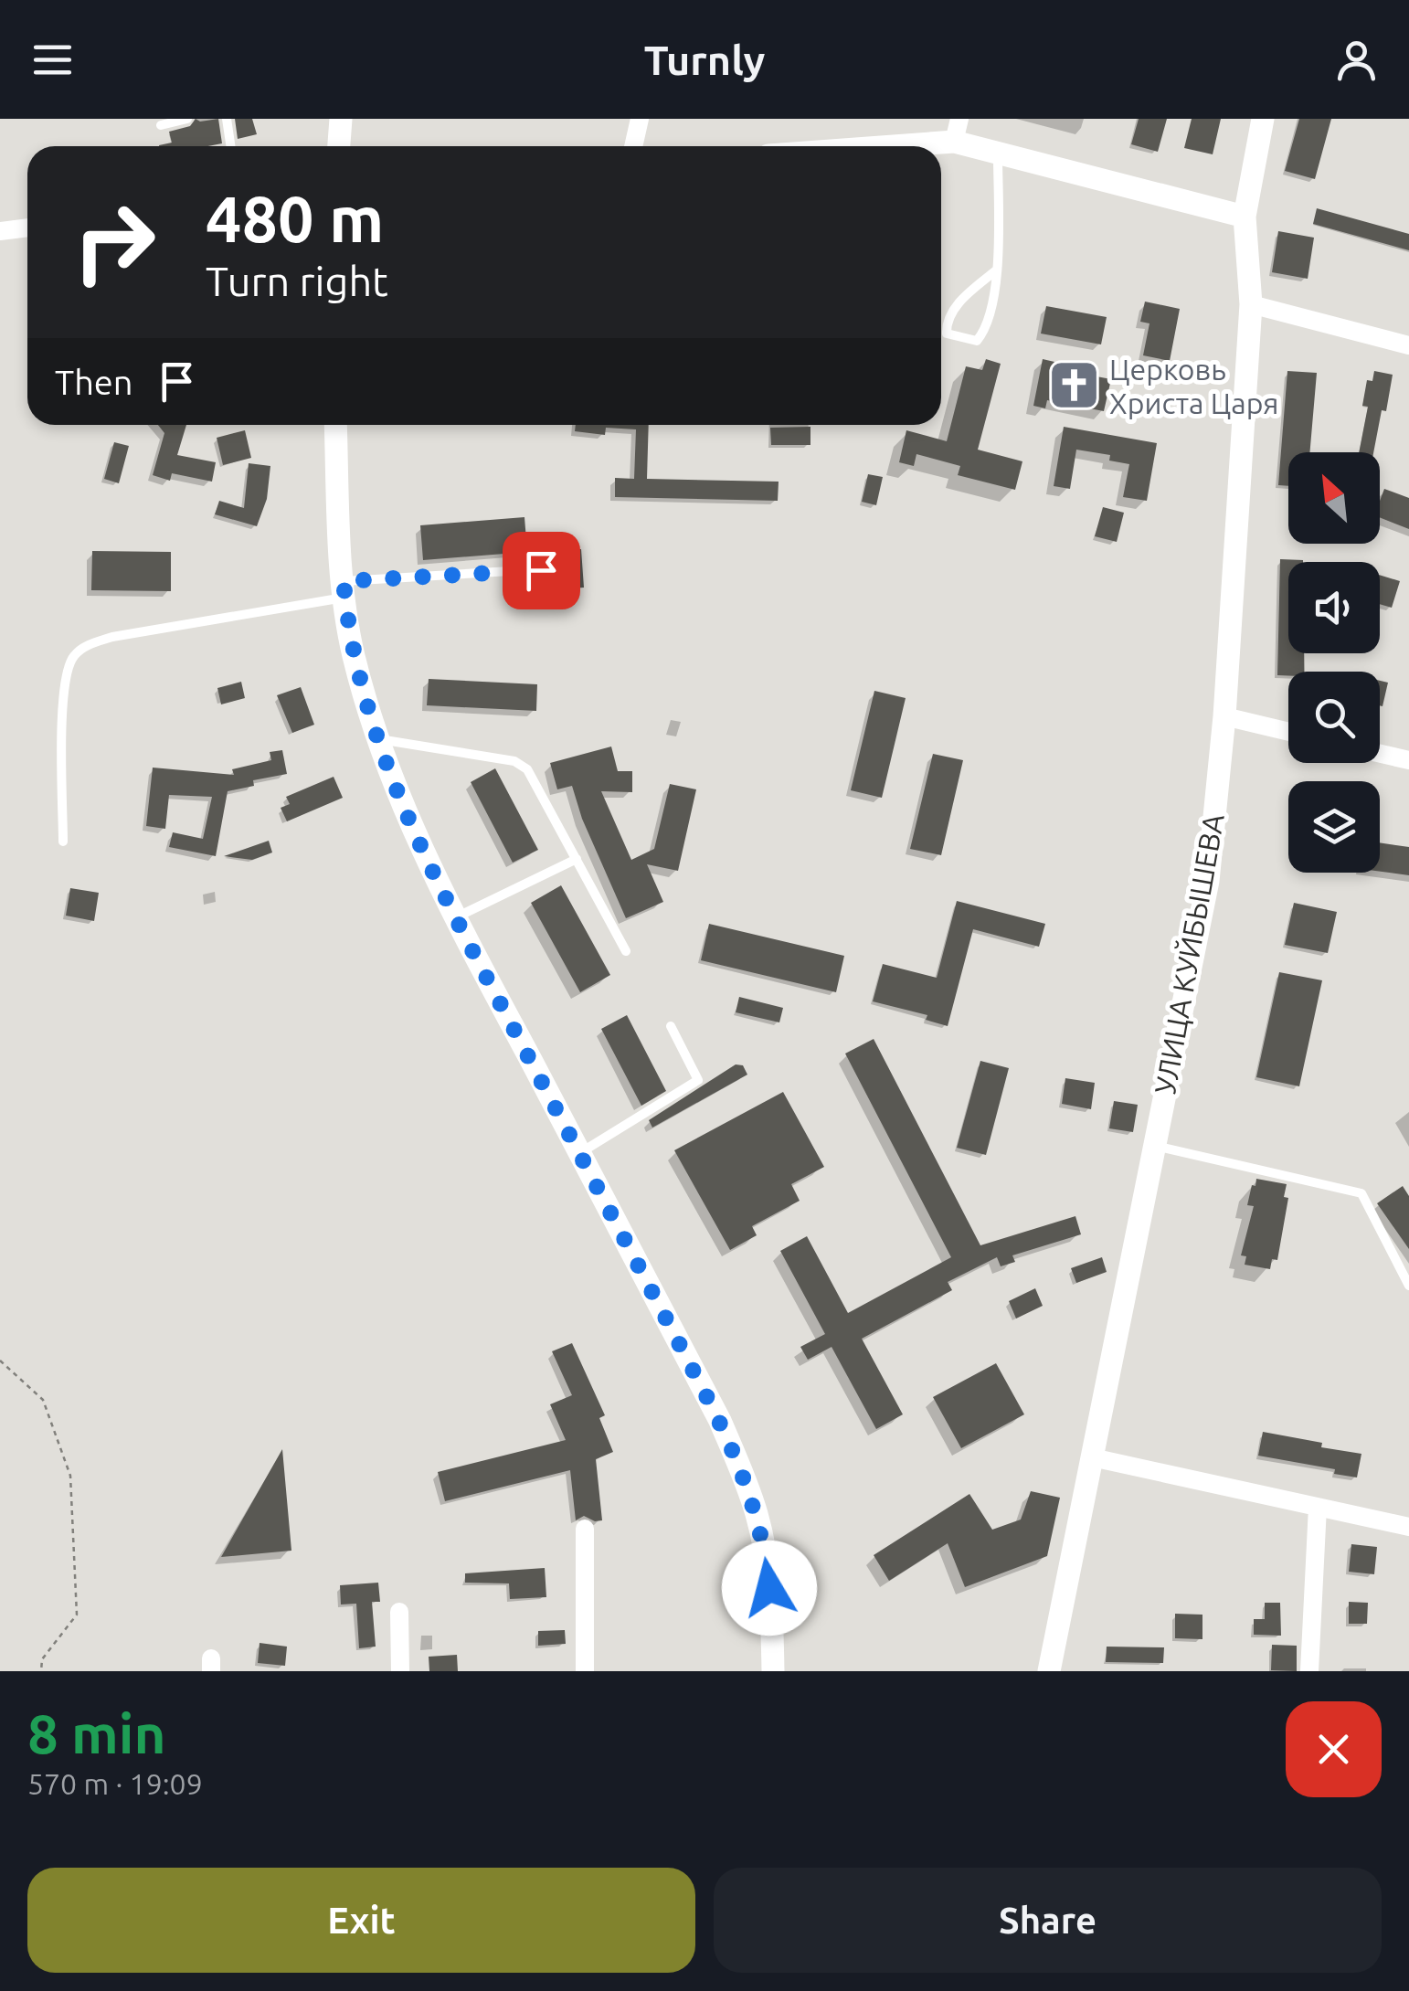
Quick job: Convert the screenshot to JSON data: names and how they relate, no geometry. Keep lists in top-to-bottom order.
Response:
{
  "streets": {
    "street": ["УЛИЦА КУЙБЫШЕВА"]
  },
  "places": {
    "church": ["Церковь Христа Царя"]
  },
  "north": "top left",
  "page": {
    "header": "Turnly",
    "turn": ["480 m", "Turn right"],
    "then": "Then",
    "heading": ["8 min", "570 m · 19:09"],
    "buttons": ["Exit", "Share"]
  }
}
